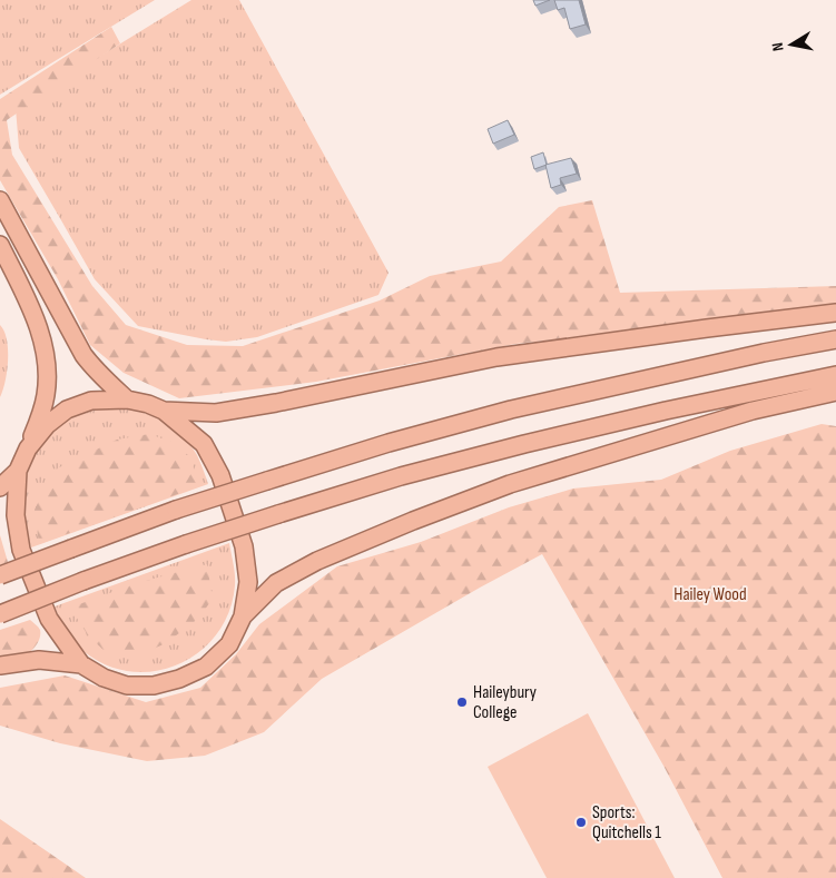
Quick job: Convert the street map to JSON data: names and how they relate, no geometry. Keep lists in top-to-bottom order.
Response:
{
  "parks": ["Hailey Wood"],
  "places": ["Haileybury College", "Sports: Quitchells 1"],
  "north": "left"
}
